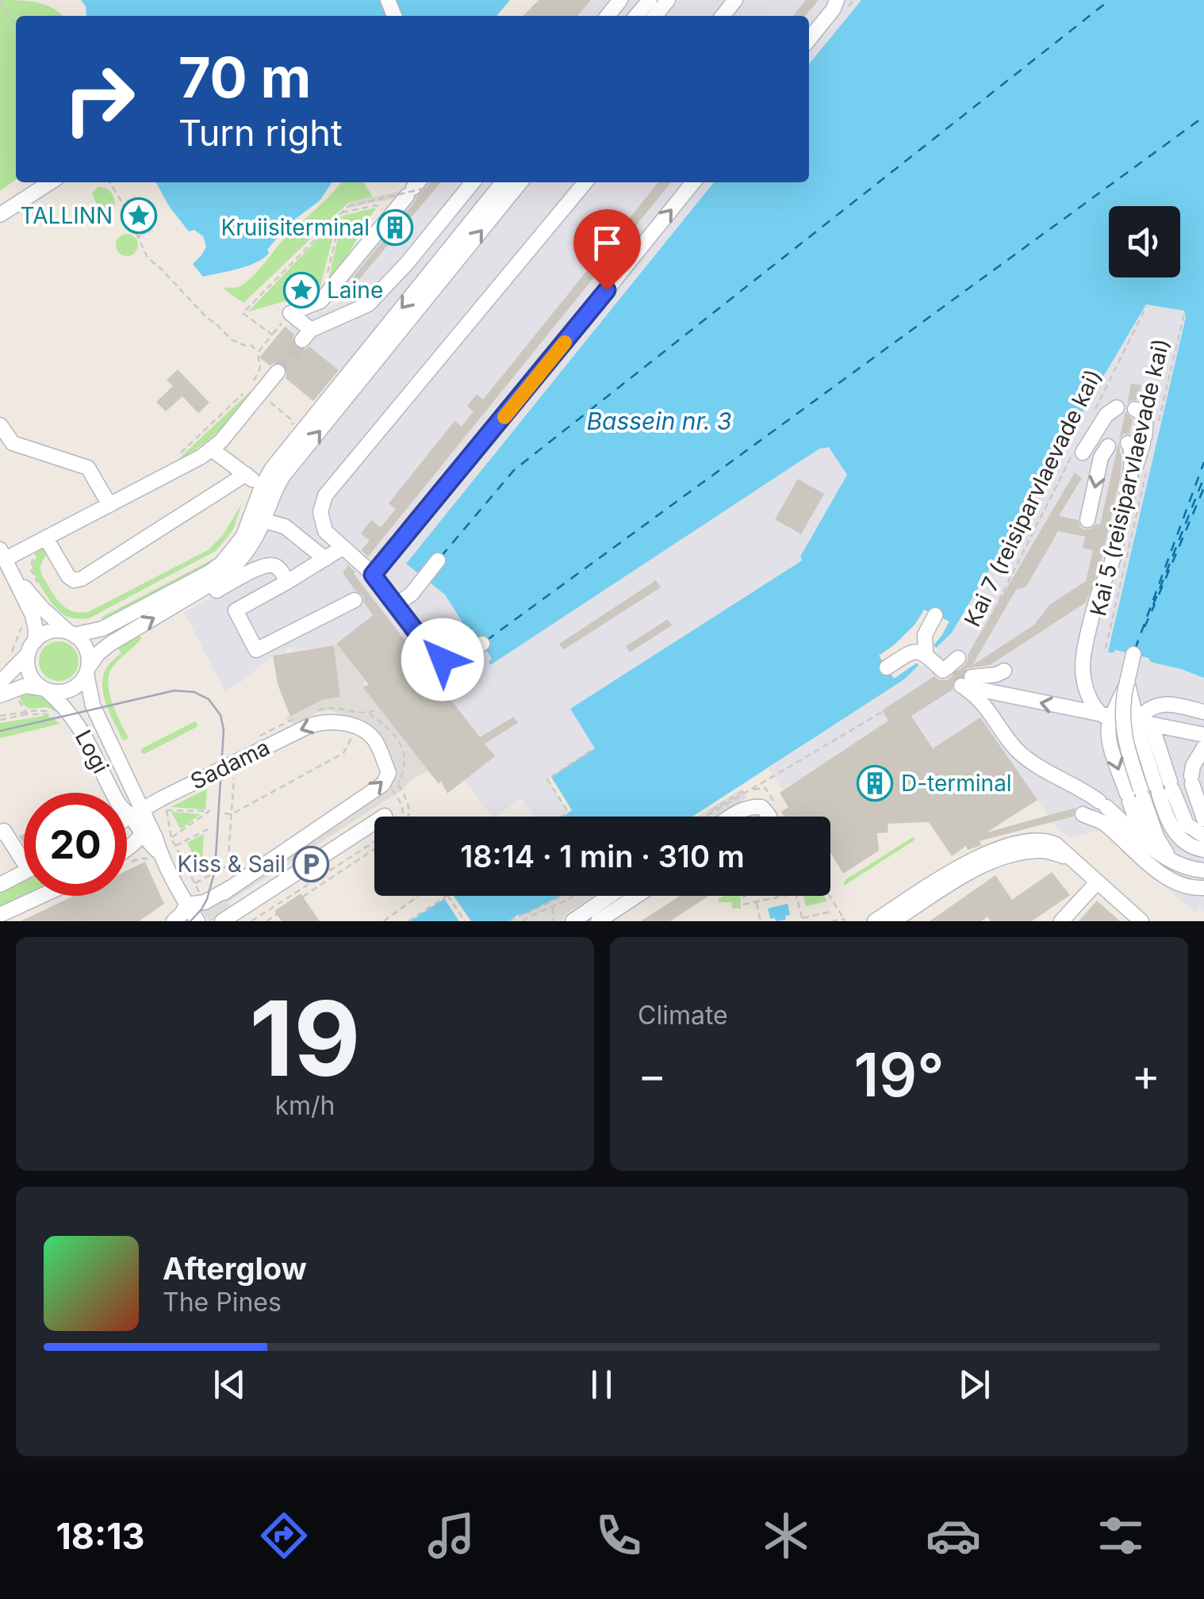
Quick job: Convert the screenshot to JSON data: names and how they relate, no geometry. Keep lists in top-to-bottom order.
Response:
{
  "streets": {
    "street": ["Logi", "Sadama"],
    "path": ["Kai 5 (reisiparvlaevade kai)", "Kai 7 (reisiparvlaevade kai)"]
  },
  "crossings": [
    ["Logi", "Sadama"]
  ],
  "water": ["Bassein nr. 3"],
  "places": {
    "place": ["TALLINN", "Laine"],
    "building": ["Kruiisiterminal", "D-terminal"],
    "parking": ["Kiss & Sail"]
  },
  "page": {
    "turn": ["70 m", "Turn right"],
    "limit": "20",
    "trip": "18:14 · 1 min · 310 m",
    "tile": [
      ["19", "km/h"],
      "Climate"
    ],
    "heat": ["−", "19°", "+"],
    "song": ["Afterglow", "The Pines"],
    "tabs": "18:13"
  }
}
